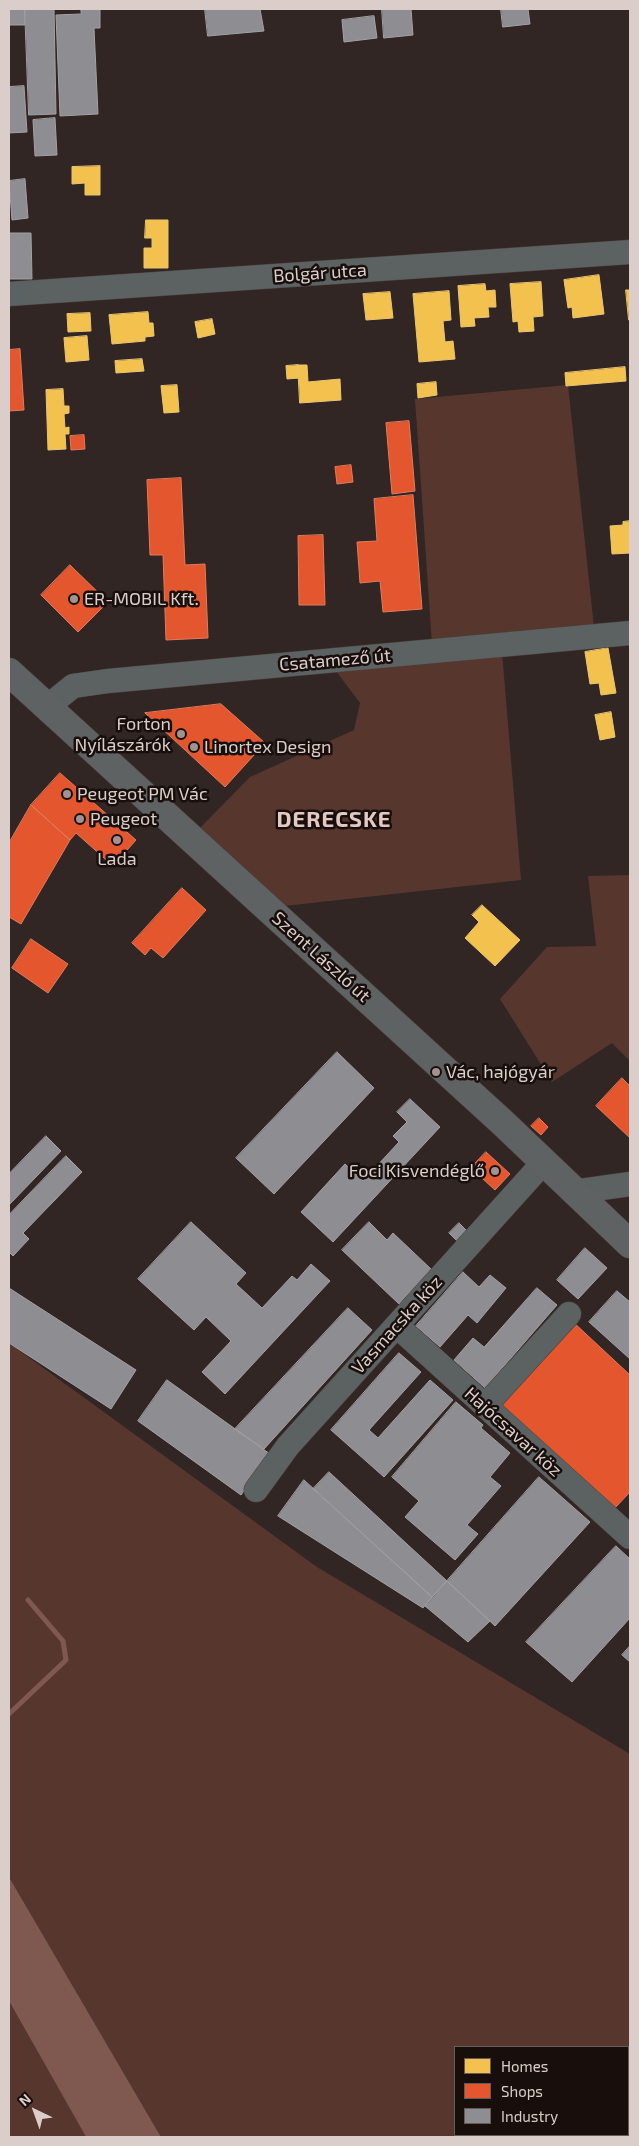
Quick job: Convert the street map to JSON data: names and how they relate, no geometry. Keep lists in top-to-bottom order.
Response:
{
  "streets": {
    "main road": ["Szent László út"],
    "street": [
      "Bolgár utca",
      "Csatamező út",
      "Vasmacska köz",
      "Hajócsavar köz"
    ]
  },
  "crossings": [
    ["Csatamező út", "Szent László út"],
    ["Szent László út", "Vasmacska köz"],
    ["Vasmacska köz", "Hajócsavar köz"]
  ],
  "districts": ["DERECSKE"],
  "places": [
    "ER-MOBIL Kft.",
    "Forton Nyílászárók",
    "Linortex Design",
    "Peugeot PM Vác",
    "Peugeot",
    "Lada",
    "Vác, hajógyár",
    "Foci Kisvendéglő"
  ],
  "legend": ["Homes", "Shops", "Industry"],
  "north": "top left"
}
